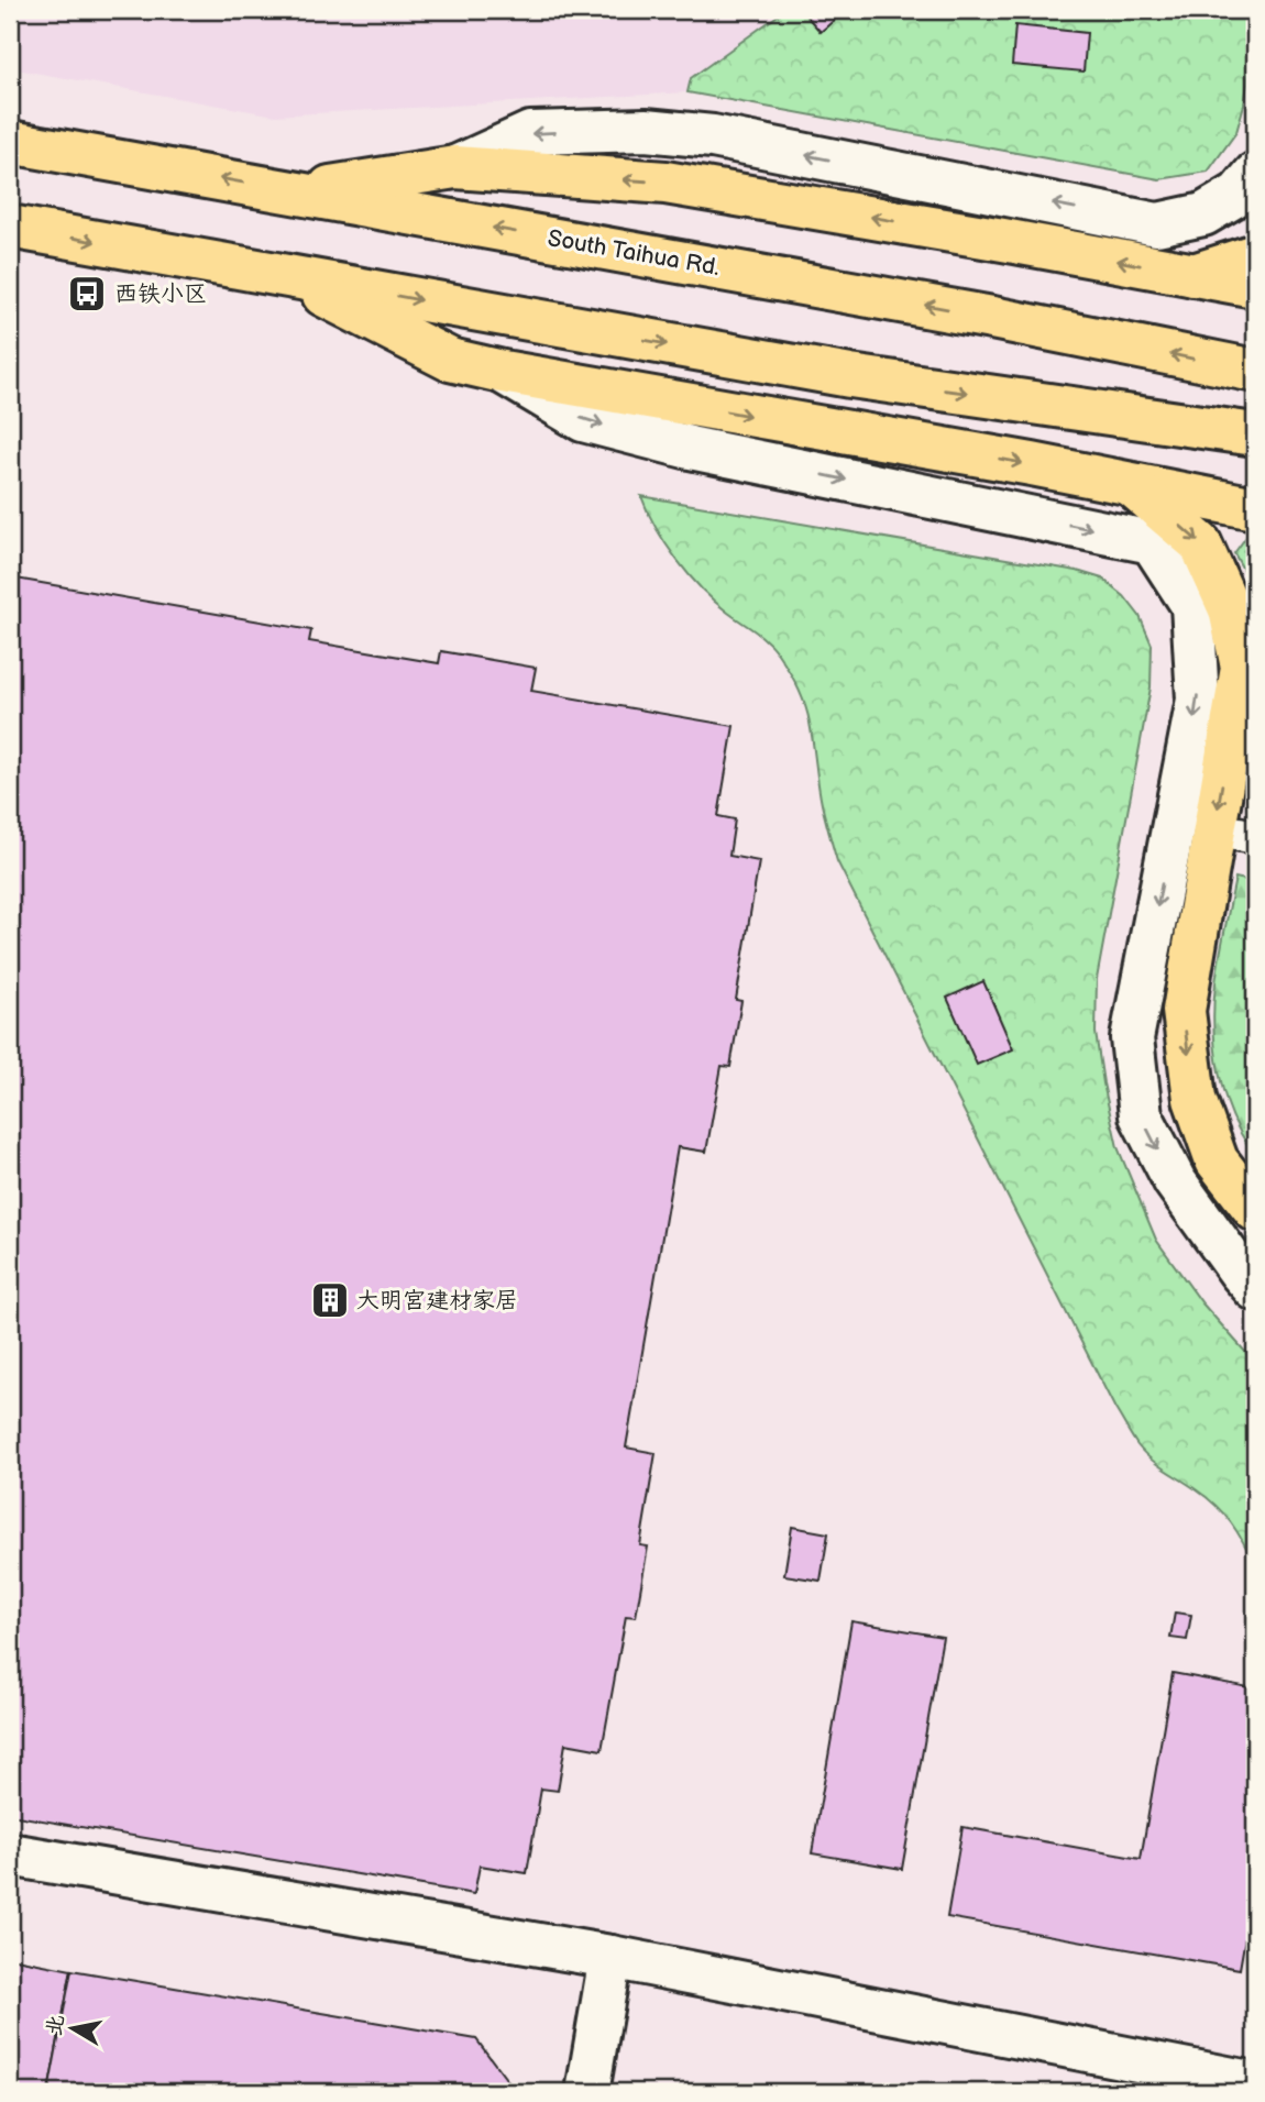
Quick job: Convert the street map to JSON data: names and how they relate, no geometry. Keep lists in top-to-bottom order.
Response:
{
  "streets": {
    "main road": ["South Taihua Rd."]
  },
  "places": {
    "bus stop": ["西铁小区"],
    "building": ["大明宫建材家居"]
  },
  "north": "left"
}
